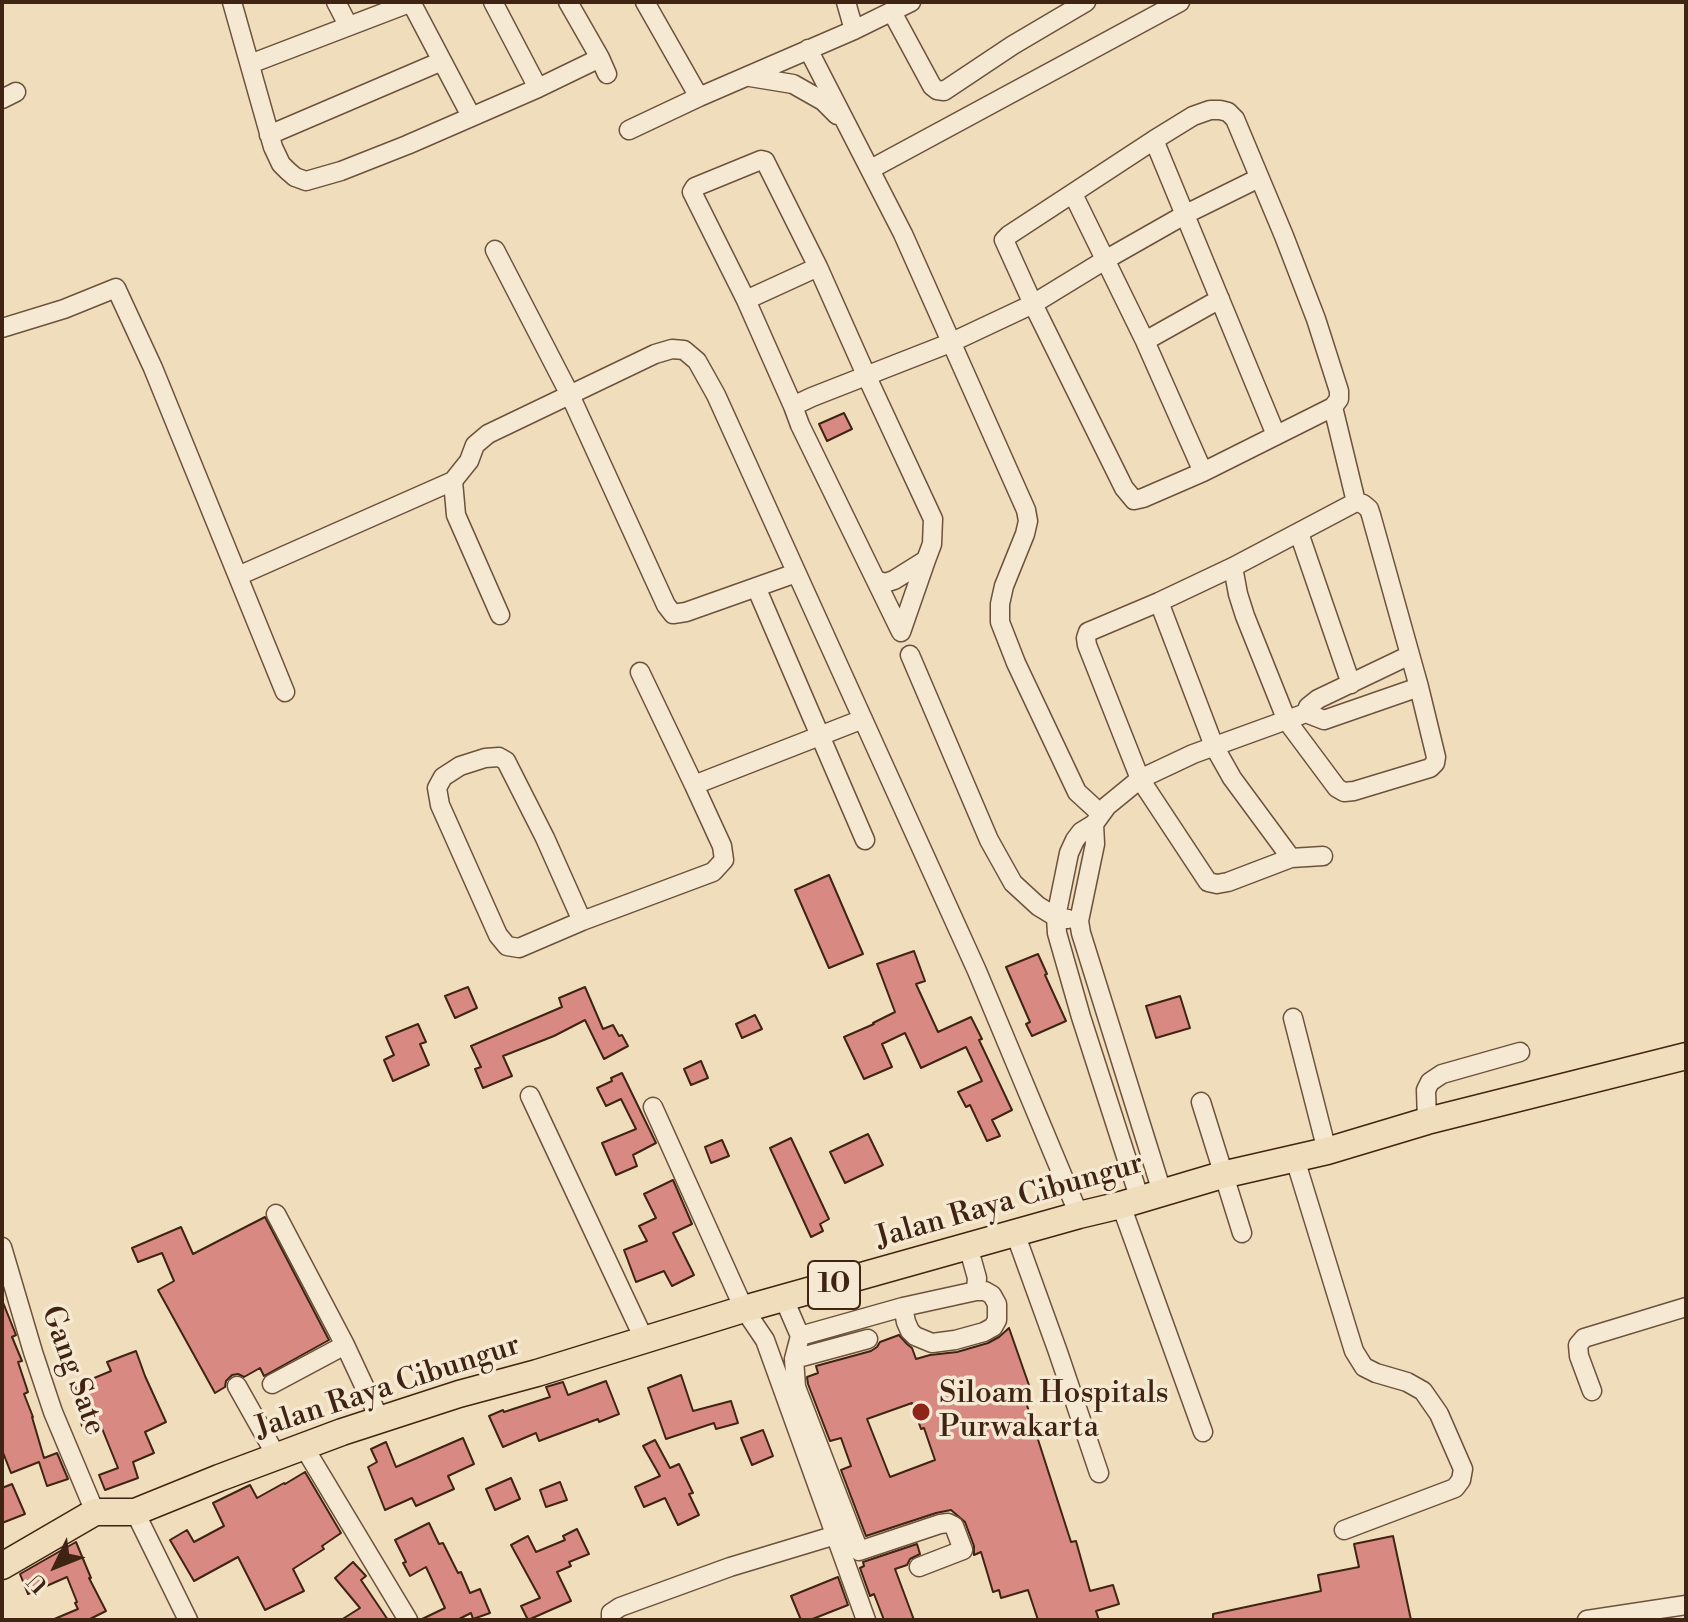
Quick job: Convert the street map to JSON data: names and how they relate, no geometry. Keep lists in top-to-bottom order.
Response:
{
  "streets": {
    "highway": ["Jalan Raya Cibungur", "10"],
    "street": ["Gang Sate"]
  },
  "crossings": [
    ["Jalan Raya Cibungur", "Gang Sate"]
  ],
  "places": ["Siloam Hospitals Purwakarta"],
  "north": "bottom left"
}
